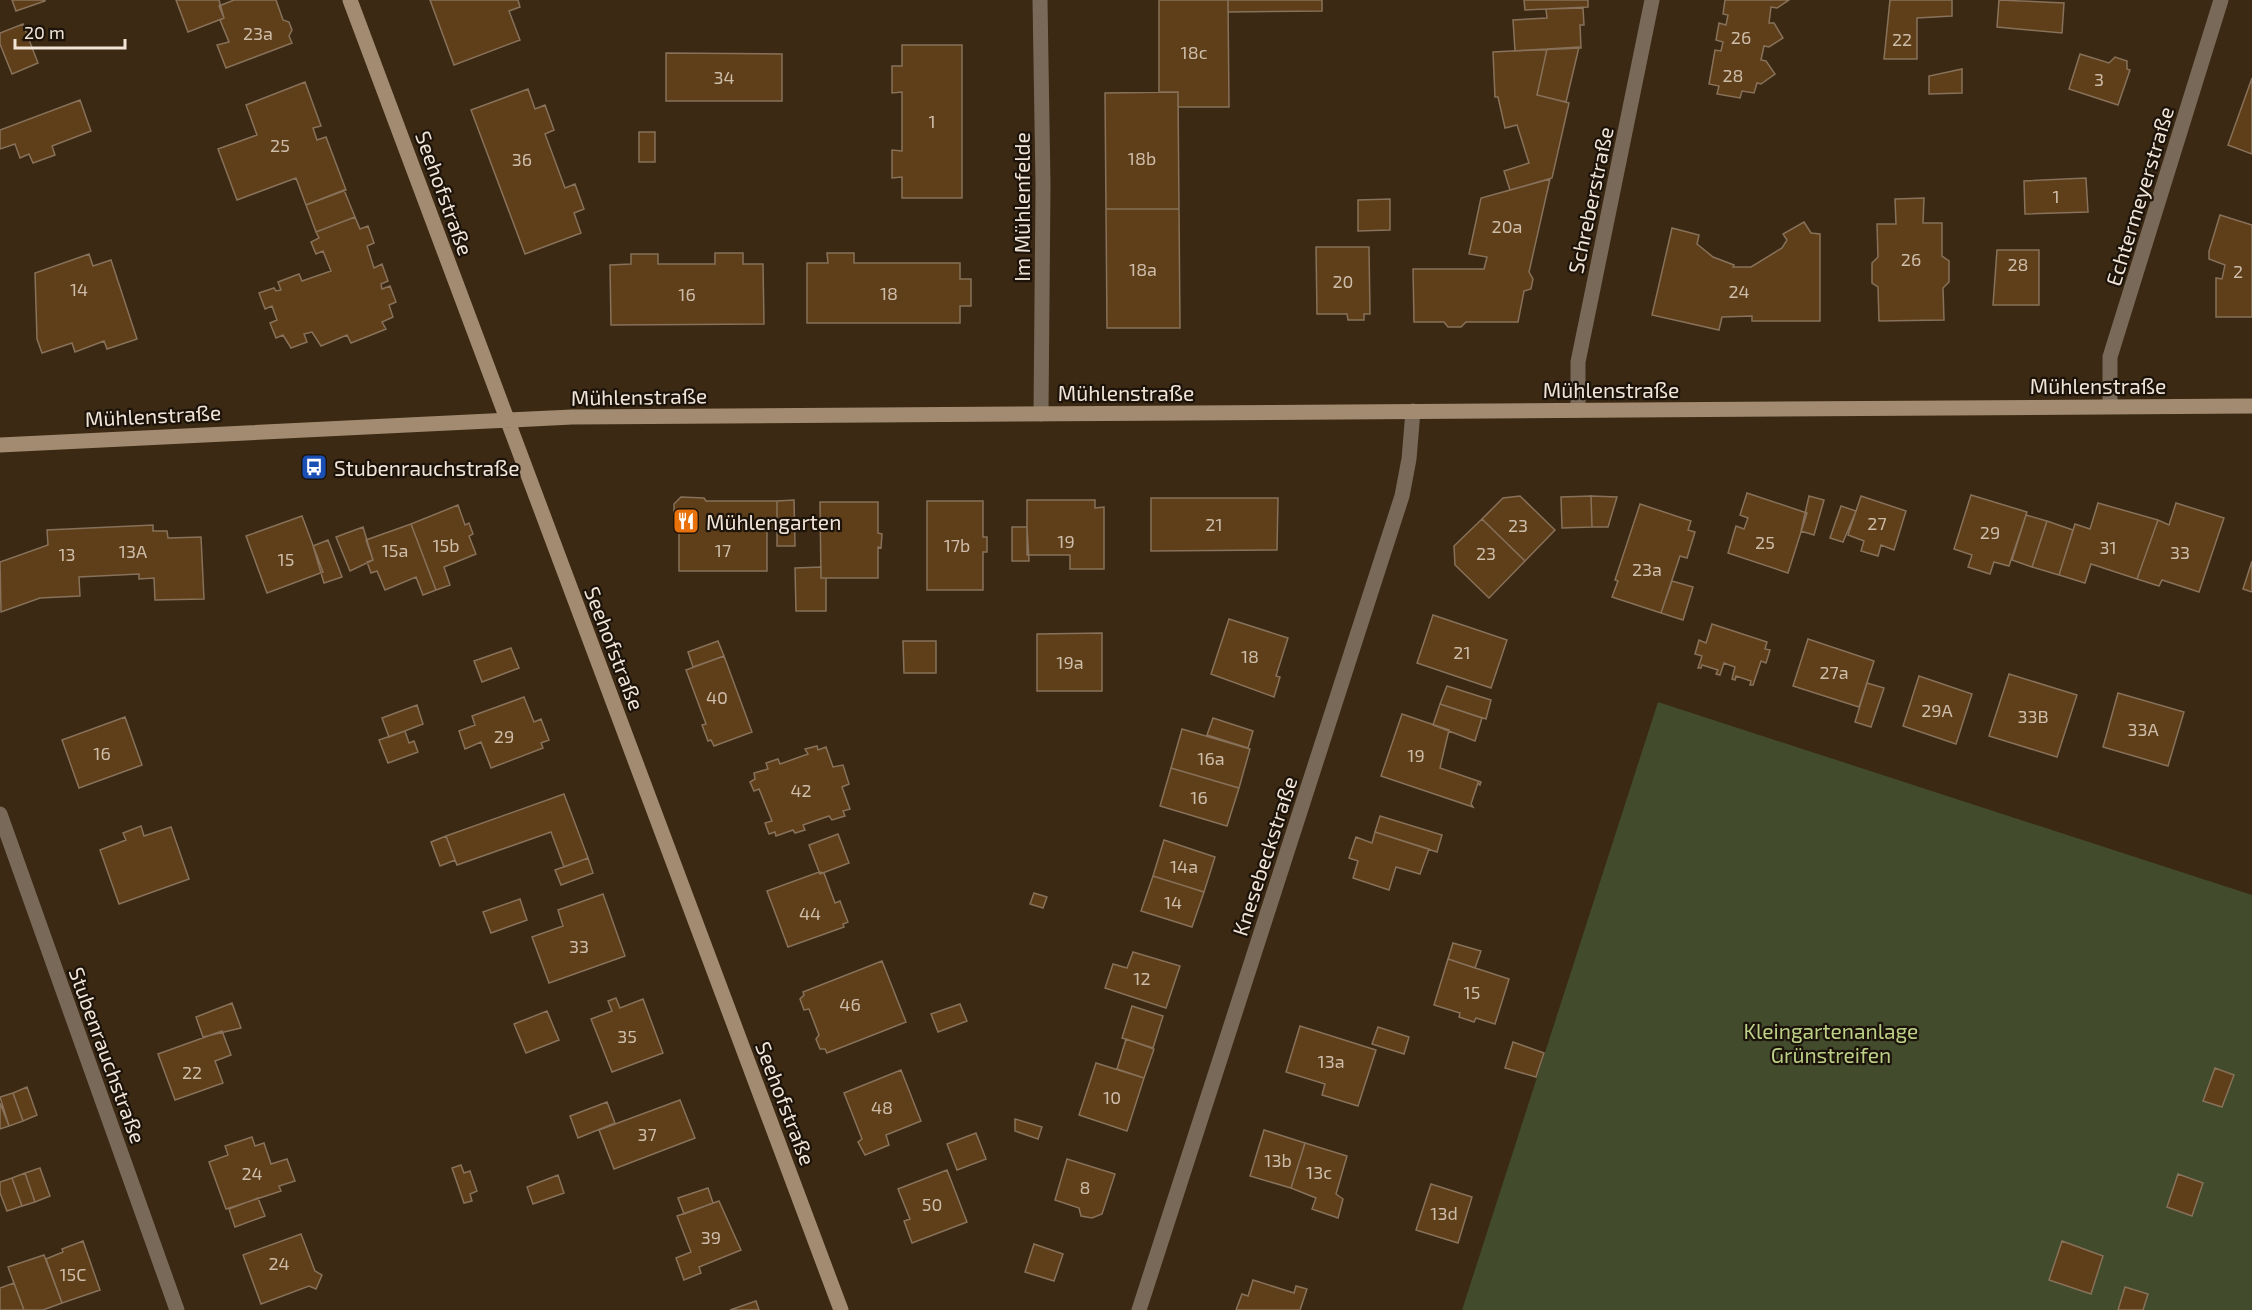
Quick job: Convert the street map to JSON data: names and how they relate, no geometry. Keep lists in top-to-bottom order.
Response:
{
  "streets": {
    "street": [
      "Seehofstraße",
      "Echtermeyerstraße",
      "Schreberstraße",
      "Im Mühlenfelde",
      "Mühlenstraße",
      "Knesebeckstraße",
      "Stubenrauchstraße"
    ]
  },
  "crossings": [
    ["Seehofstraße", "Mühlenstraße"],
    ["Echtermeyerstraße", "Mühlenstraße"],
    ["Schreberstraße", "Mühlenstraße"],
    ["Im Mühlenfelde", "Mühlenstraße"],
    ["Mühlenstraße", "Knesebeckstraße"]
  ],
  "parks": ["Kleingartenanlage Grünstreifen"],
  "places": {
    "bus stop": ["Stubenrauchstraße"],
    "restaurant": ["Mühlengarten"]
  },
  "house_numbers": [
    "23a",
    "26",
    "22",
    "18c",
    "28",
    "34",
    "3",
    "1",
    "25",
    "18b",
    "36",
    "1",
    "20a",
    "26",
    "28",
    "18a",
    "2",
    "20",
    "14",
    "24",
    "18",
    "16",
    "27",
    "21",
    "23",
    "29",
    "19",
    "25",
    "15b",
    "17b",
    "31",
    "15a",
    "17",
    "13A",
    "33",
    "23",
    "13",
    "15",
    "23a",
    "21",
    "18",
    "19a",
    "27a",
    "40",
    "29A",
    "33B",
    "33A",
    "29",
    "16",
    "19",
    "16a",
    "42",
    "16",
    "14a",
    "14",
    "44",
    "33",
    "12",
    "15",
    "46",
    "35",
    "13a",
    "22",
    "10",
    "48",
    "37",
    "13b",
    "13c",
    "24",
    "8",
    "50",
    "13d",
    "39",
    "24",
    "15C"
  ],
  "scale_bar": "20 m"
}
